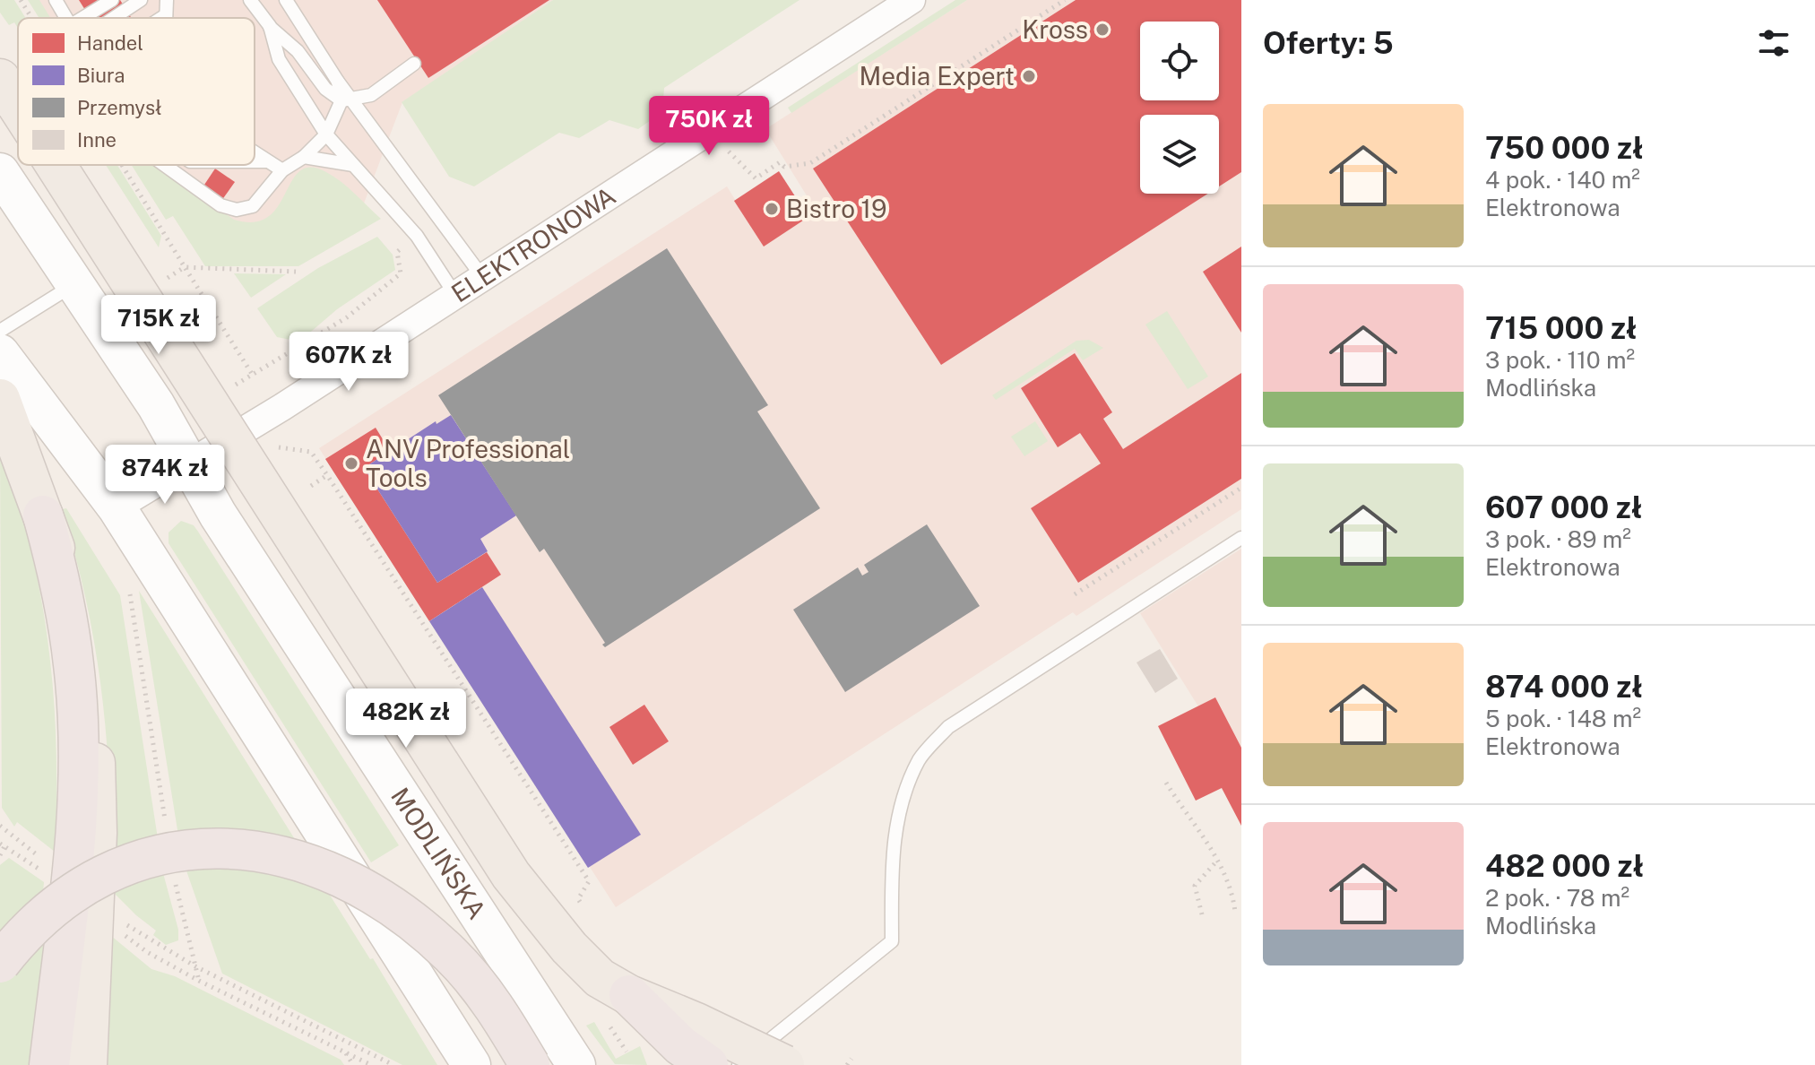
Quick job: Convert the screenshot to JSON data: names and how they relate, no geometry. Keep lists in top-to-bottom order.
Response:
{
  "streets": {
    "main road": ["MODLIŃSKA"],
    "street": ["ELEKTRONOWA"]
  },
  "crossings": [
    ["ELEKTRONOWA", "MODLIŃSKA"]
  ],
  "places": [
    "Kross",
    "Media Expert",
    "Bistro 19",
    "ANV Professional Tools"
  ],
  "legend": [
    "Handel",
    "Biura",
    "Przemysł",
    "Inne"
  ],
  "page": {
    "heading": "Oferty: 5",
    "list": [
      {
        "name": "750 000 zł",
        "note": "4 pok. · 140 m² · Elektronowa"
      },
      {
        "name": "715 000 zł",
        "note": "3 pok. · 110 m² · Modlińska"
      },
      {
        "name": "607 000 zł",
        "note": "3 pok. · 89 m² · Elektronowa"
      },
      {
        "name": "874 000 zł",
        "note": "5 pok. · 148 m² · Elektronowa"
      },
      {
        "name": "482 000 zł",
        "note": "2 pok. · 78 m² · Modlińska"
      }
    ],
    "price": [
      "750K zł",
      "715K zł",
      "607K zł",
      "874K zł",
      "482K zł"
    ]
  }
}
